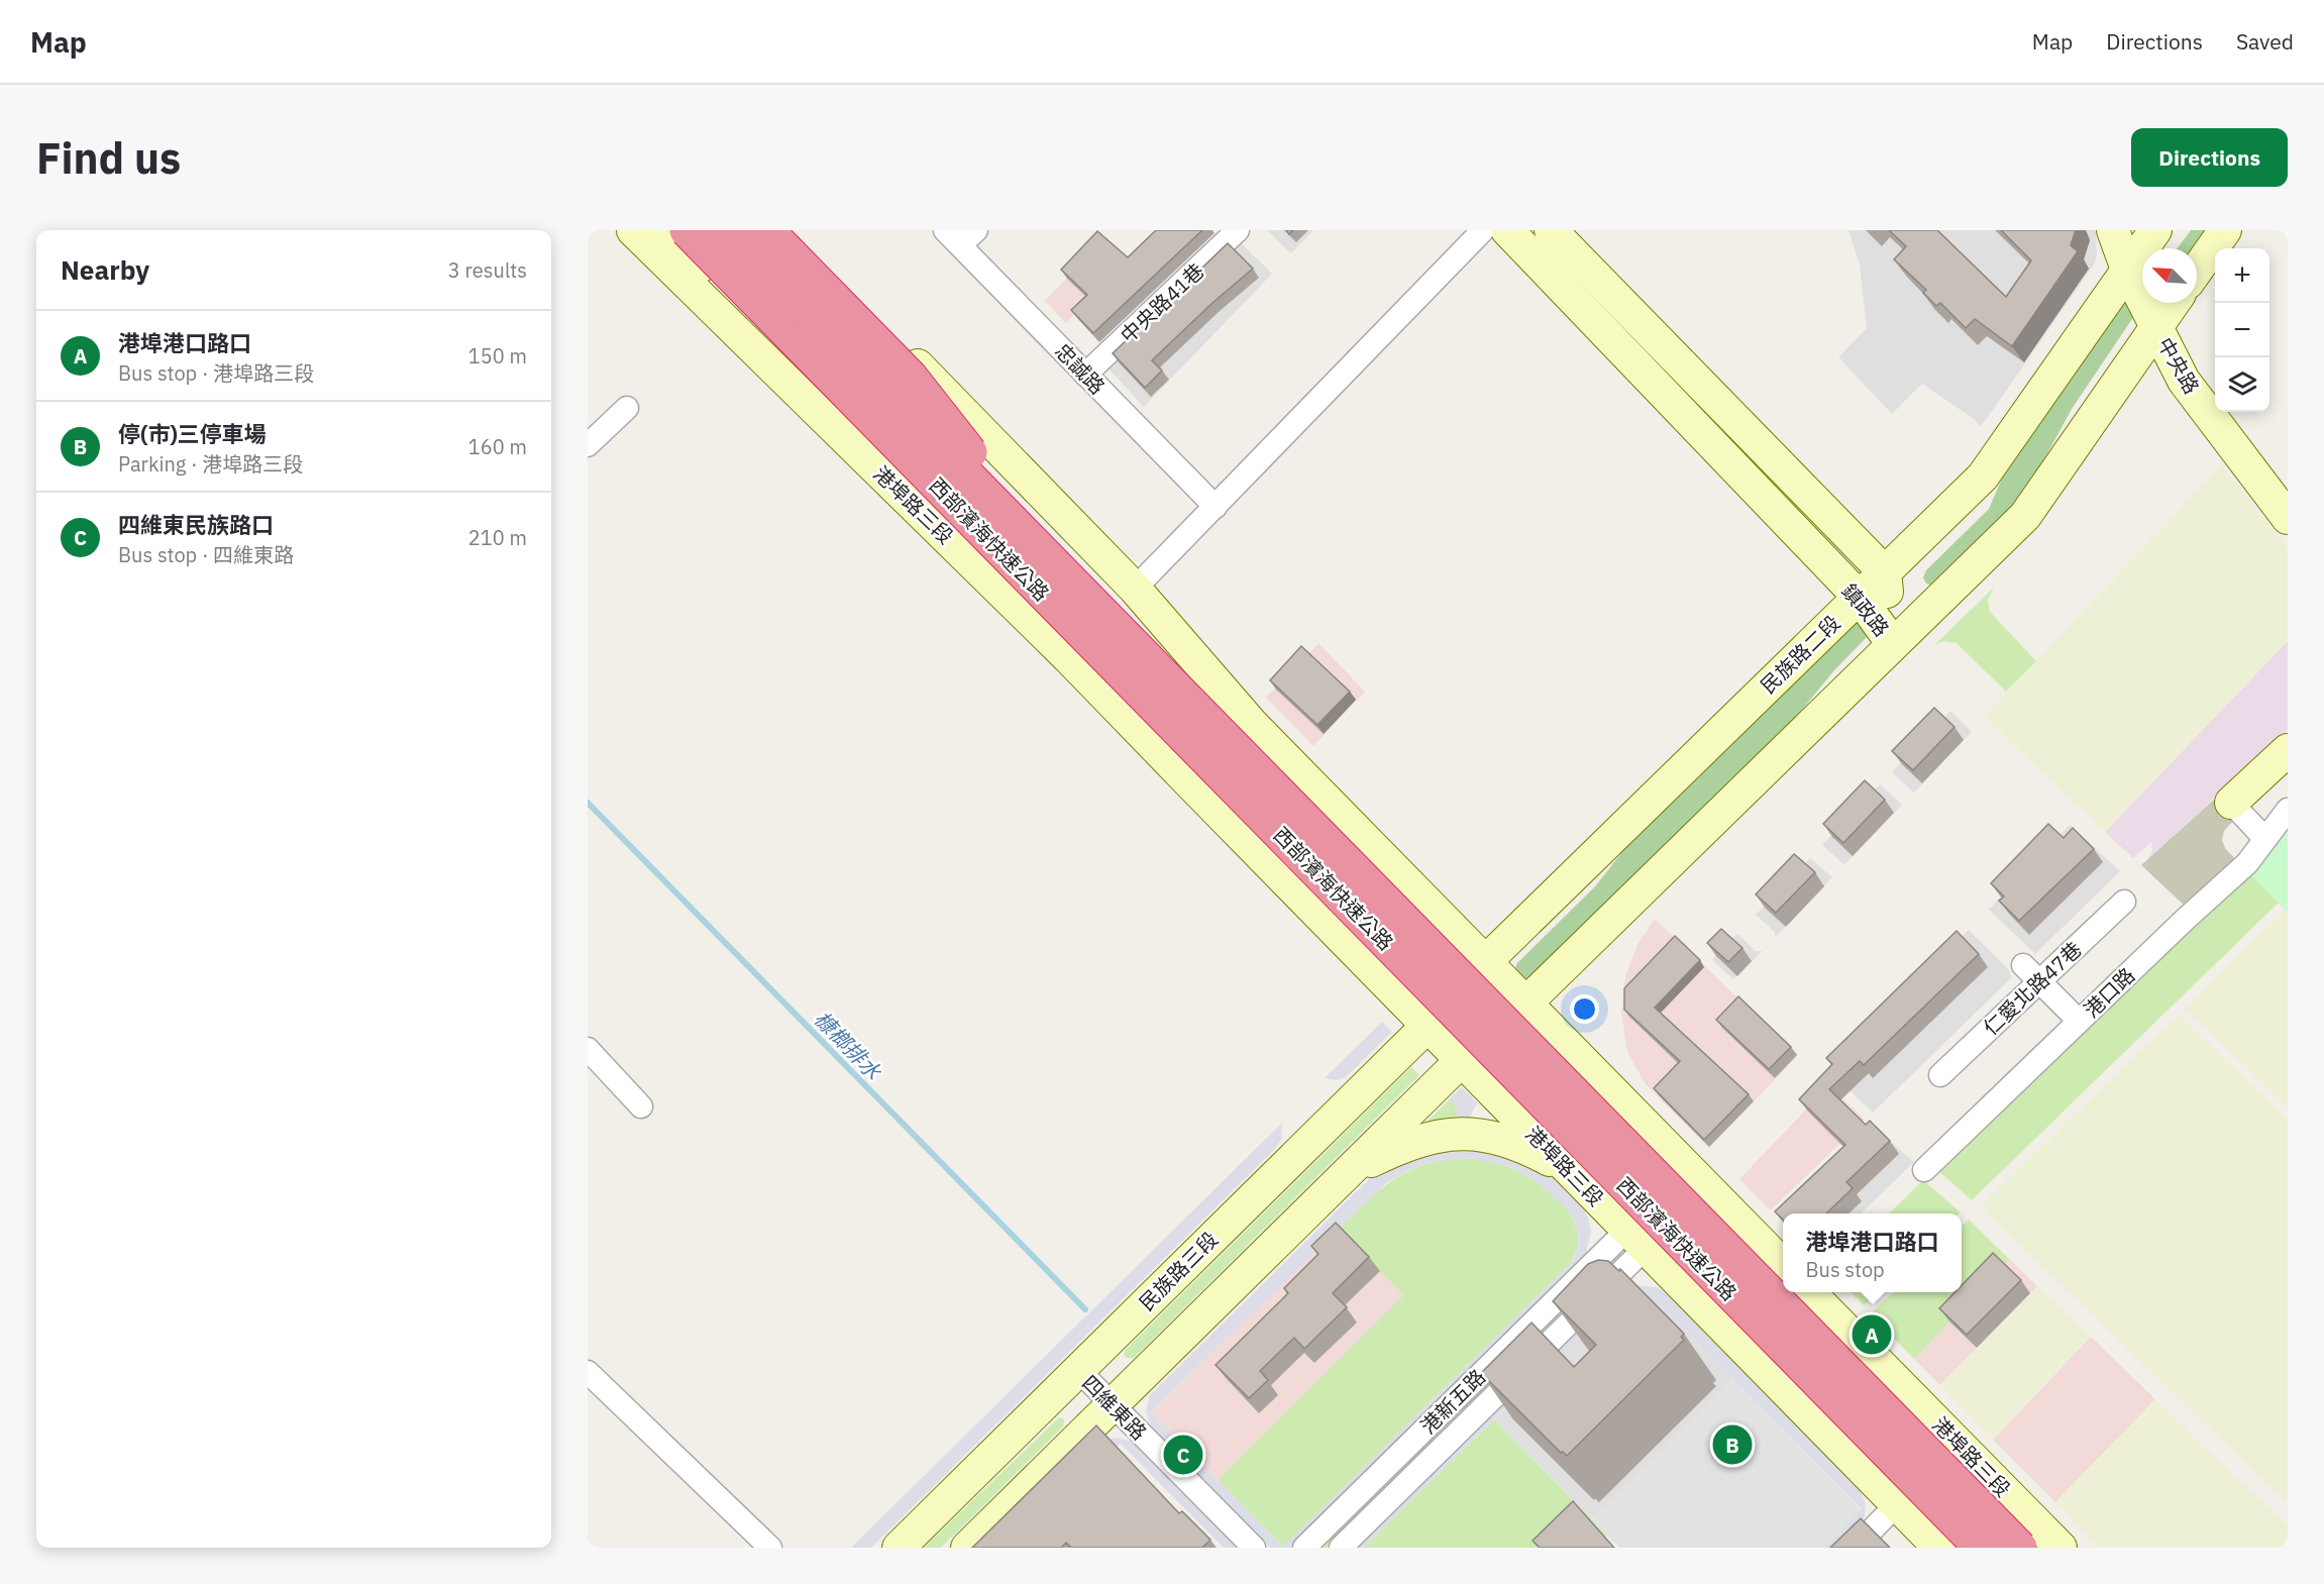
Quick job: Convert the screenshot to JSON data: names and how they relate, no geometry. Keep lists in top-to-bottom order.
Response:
{
  "streets": {
    "highway": ["西部濱海快速公路"],
    "street": [
      "中央路41巷",
      "中央路",
      "忠誠路",
      "港埠路三段",
      "鎮政路",
      "民族路二段",
      "仁愛北路47巷",
      "港口路",
      "民族路三段",
      "港新五路",
      "四維東路"
    ]
  },
  "crossings": [
    ["中央路41巷", "忠誠路"],
    ["中央路", "民族路二段"],
    ["港埠路三段", "民族路三段"],
    ["港埠路三段", "港新五路"],
    ["鎮政路", "民族路二段"],
    ["民族路二段", "民族路三段"],
    ["民族路三段", "四維東路"]
  ],
  "water": ["槺榔排水"],
  "north": "top left",
  "page": {
    "header": "Map",
    "nav": ["Map", "Directions", "Saved"],
    "buttons": "Directions",
    "title": "Find us",
    "heading": ["Nearby", "3 results"],
    "map_buttons": ["+", "−"],
    "list": [
      {
        "mark": "A",
        "name": "港埠港口路口",
        "note": "Bus stop · 港埠路三段",
        "value": "150 m"
      },
      {
        "mark": "B",
        "name": "停(市)三停車場",
        "note": "Parking · 港埠路三段",
        "value": "160 m"
      },
      {
        "mark": "C",
        "name": "四維東民族路口",
        "note": "Bus stop · 四維東路",
        "value": "210 m"
      }
    ],
    "popup": ["港埠港口路口", "Bus stop"],
    "pins": ["A", "B", "C"]
  }
}
